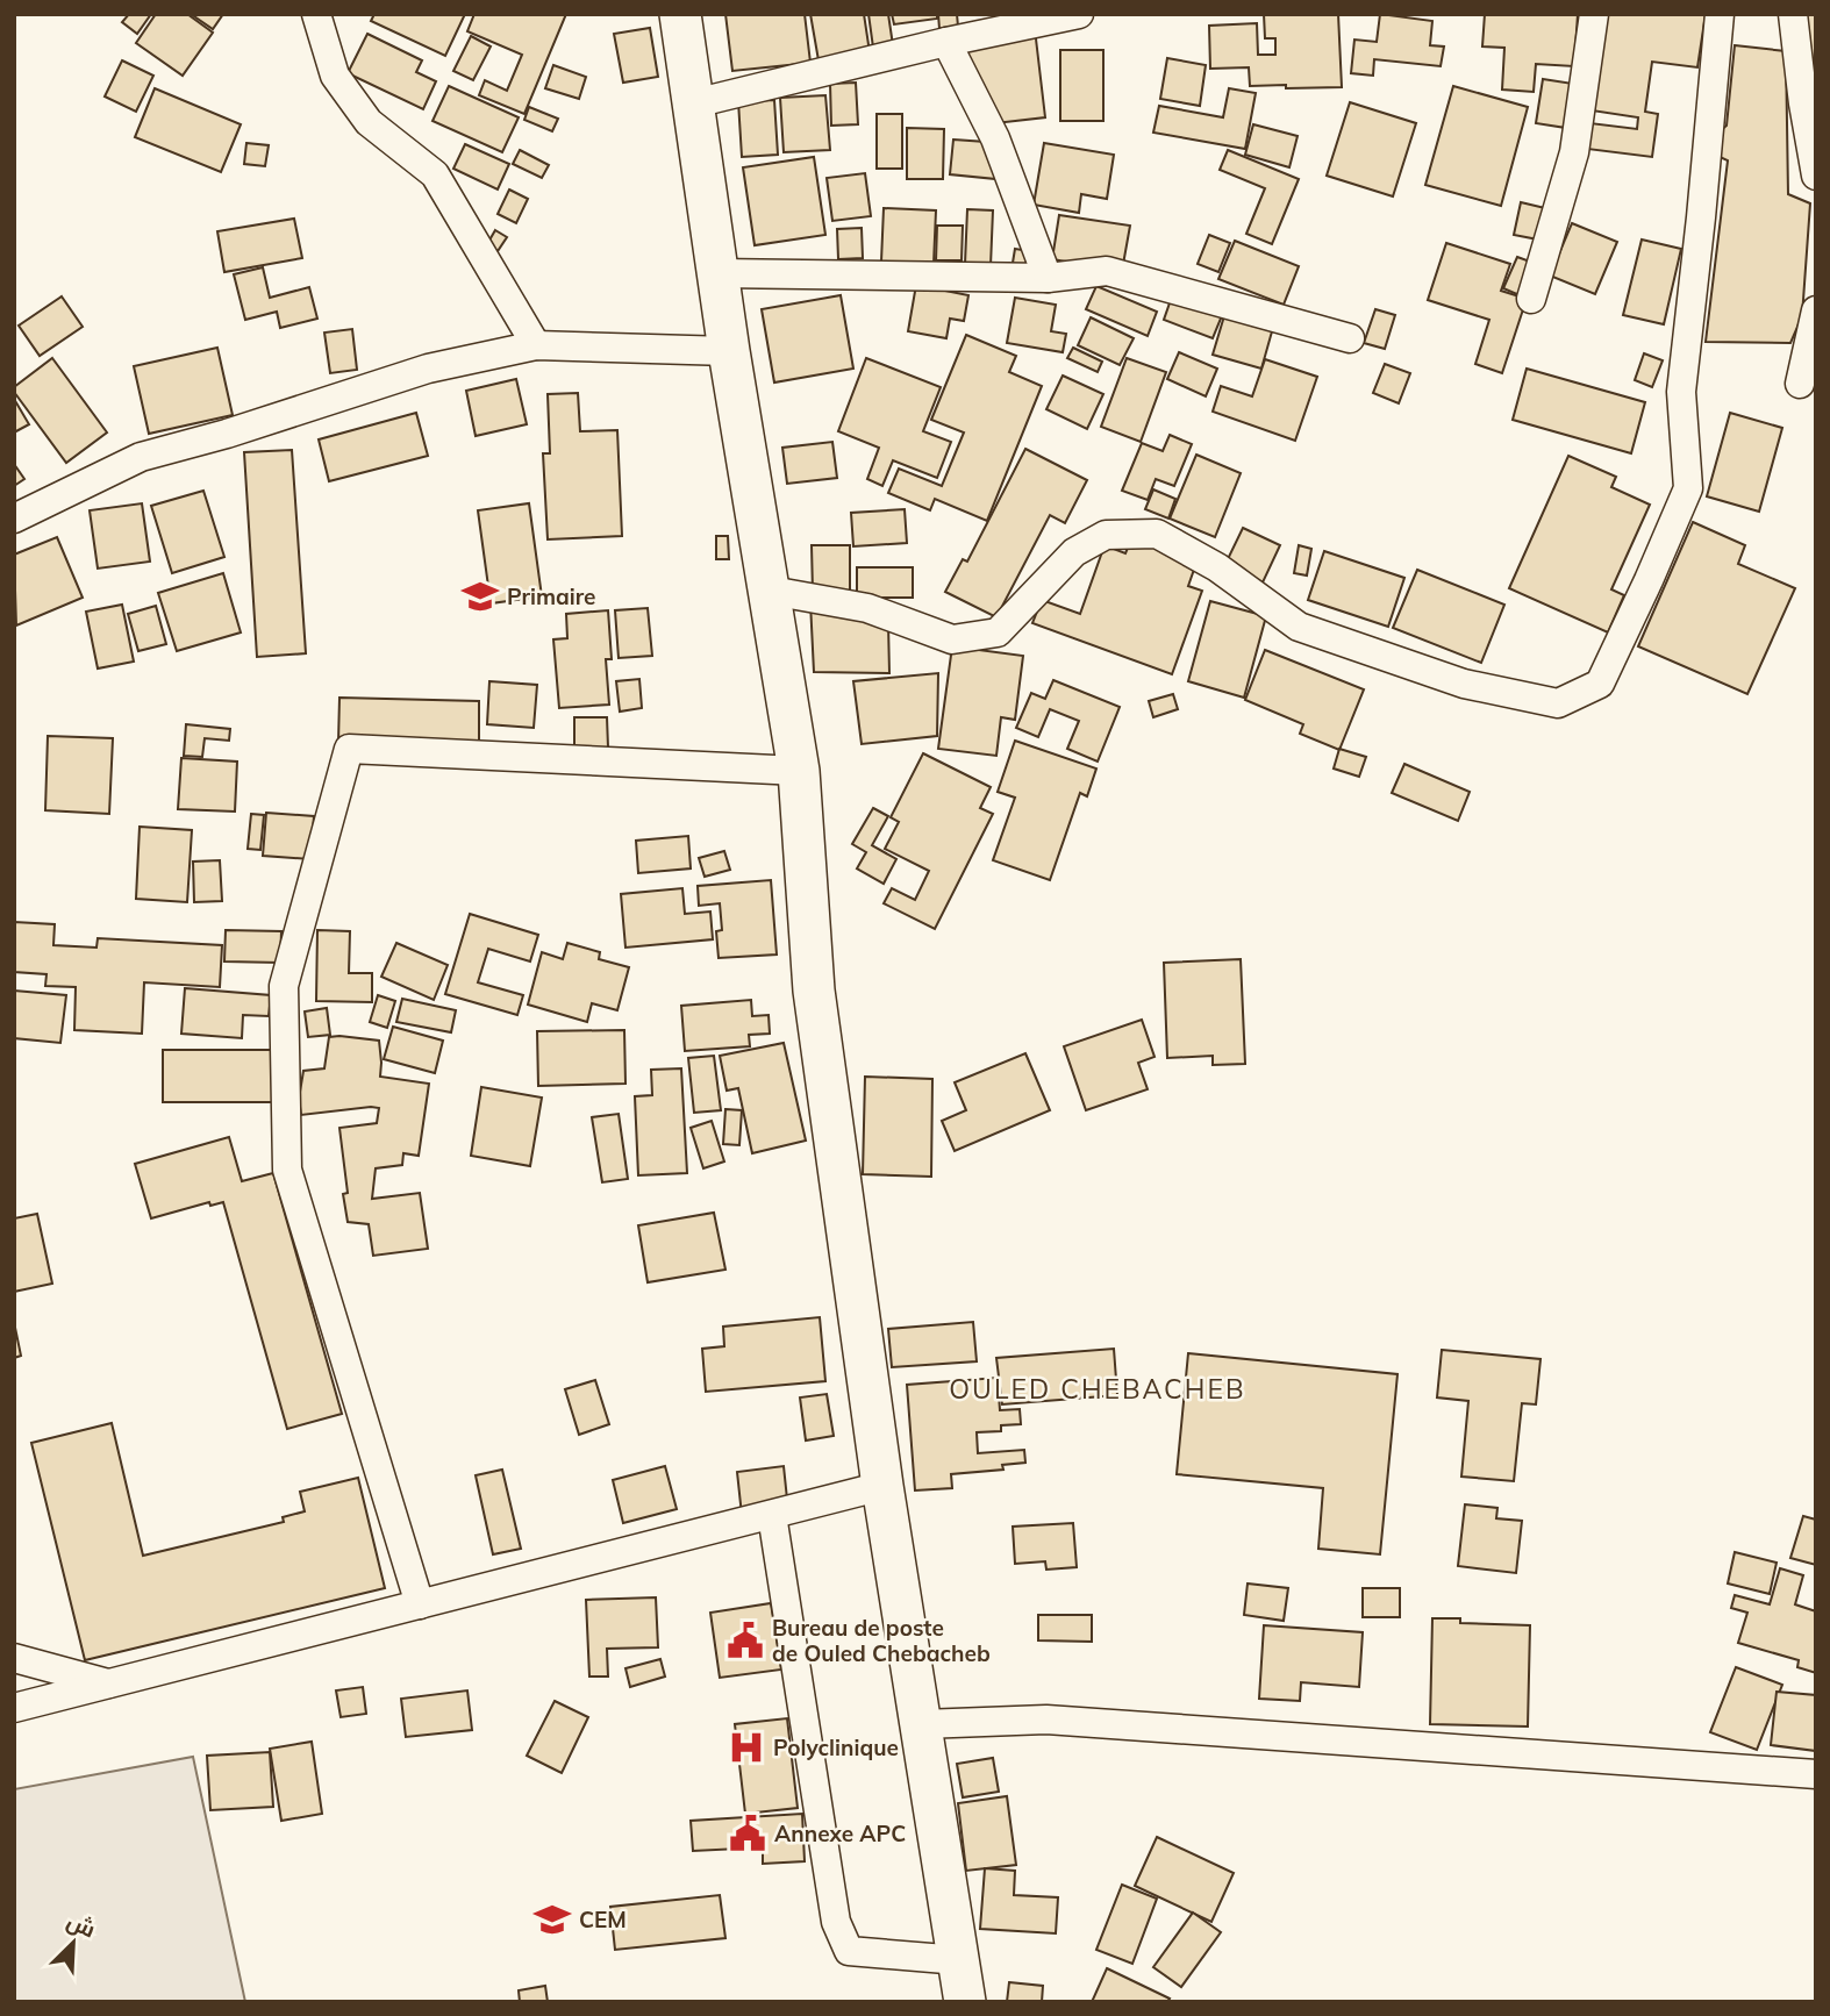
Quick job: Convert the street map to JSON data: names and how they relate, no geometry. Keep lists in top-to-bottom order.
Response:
{
  "districts": ["OULED CHEBACHEB"],
  "places": {
    "school or university": ["Primaire", "CEM"],
    "public building": ["Bureau de poste de Ouled Chebacheb", "Annexe APC"],
    "hospital": ["Polyclinique"]
  },
  "north": "top right"
}
